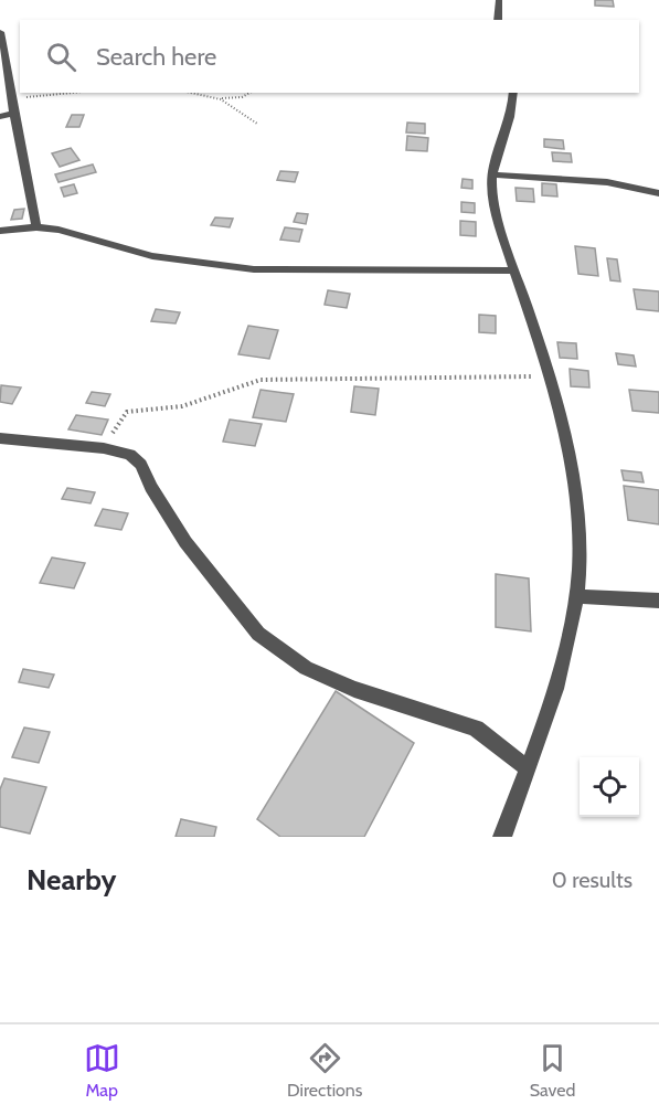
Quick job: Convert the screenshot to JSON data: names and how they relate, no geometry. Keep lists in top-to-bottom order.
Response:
{
  "page": {
    "search": "Search here",
    "heading": ["Nearby", "0 results"],
    "nav": ["Map", "Directions", "Saved"]
  }
}
